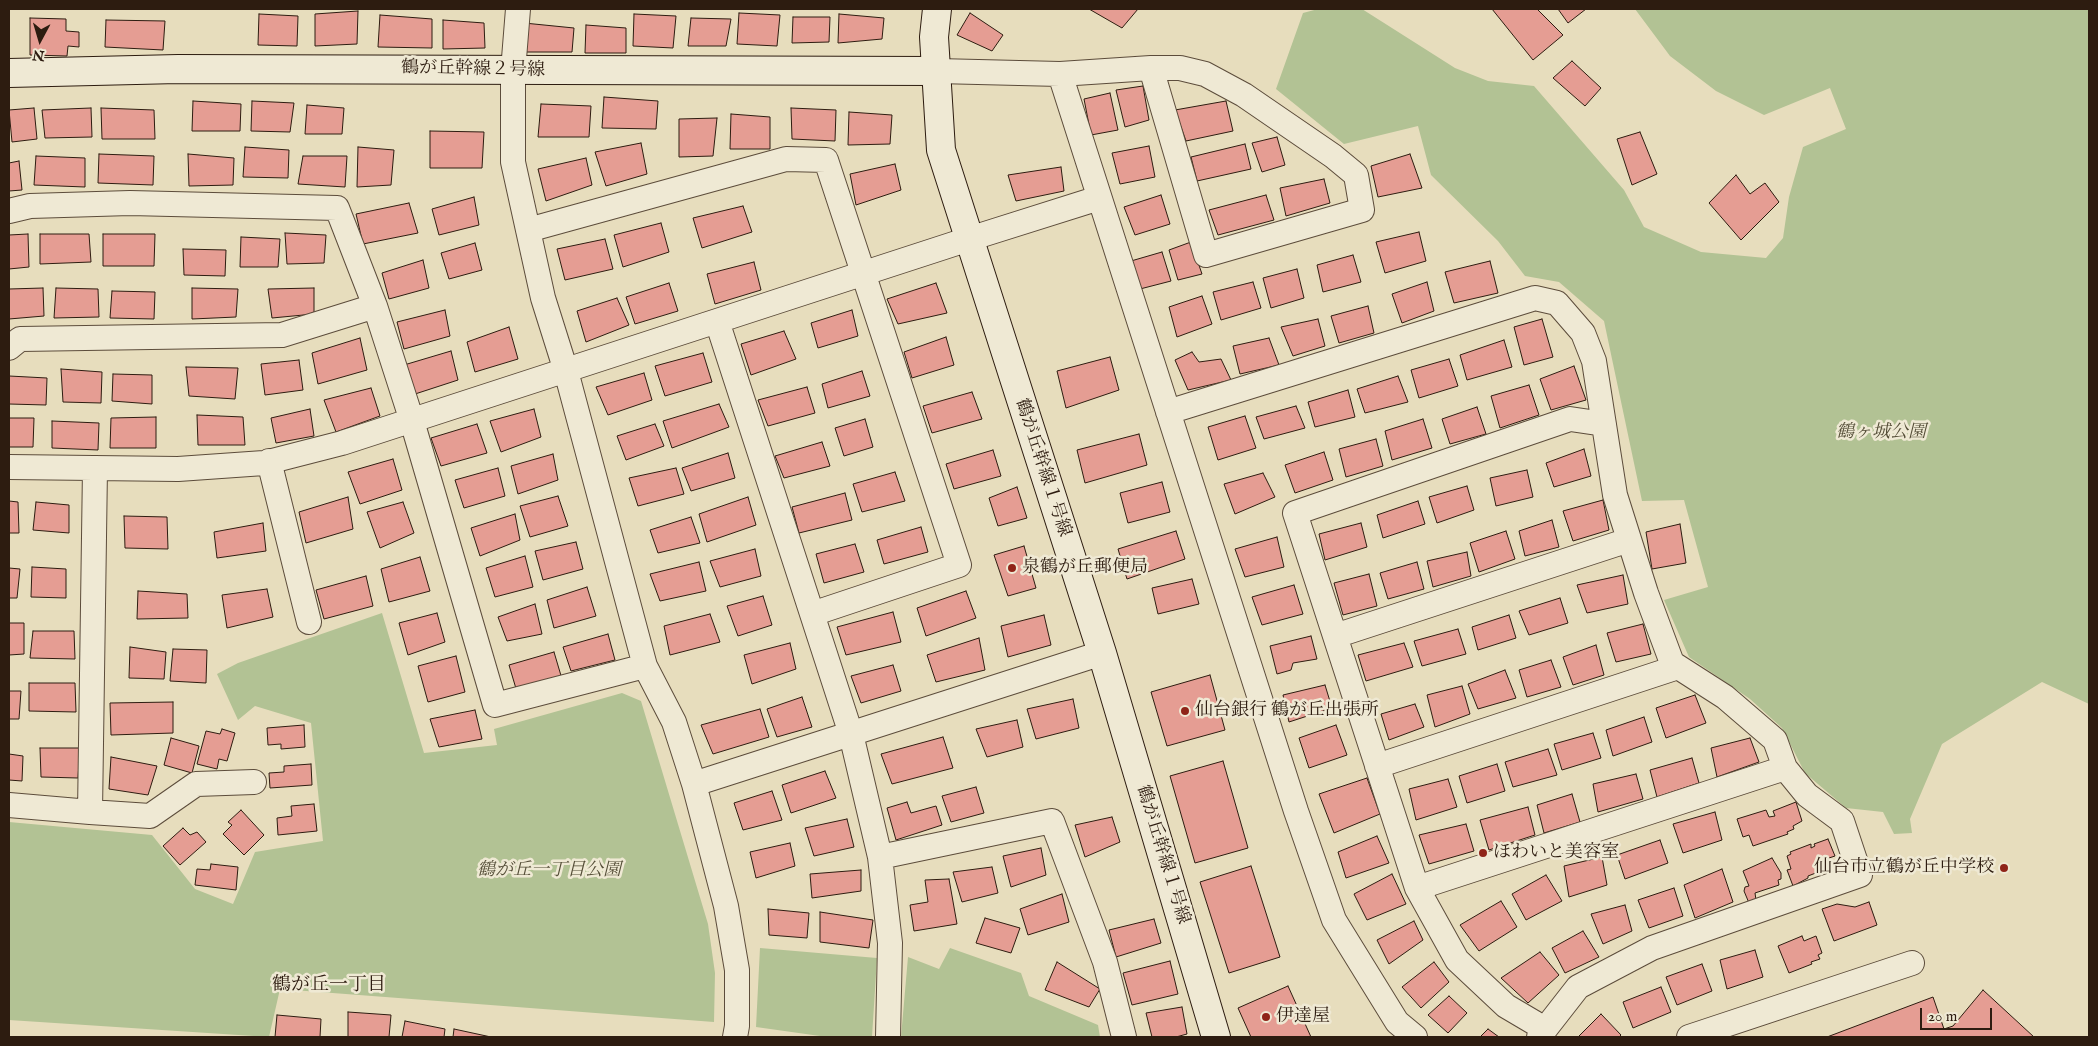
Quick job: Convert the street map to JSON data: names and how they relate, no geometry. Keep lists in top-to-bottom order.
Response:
{
  "streets": {
    "street": ["鶴が丘幹線２号線", "鶴が丘幹線１号線"]
  },
  "crossings": [
    ["鶴が丘幹線２号線", "鶴が丘幹線１号線"]
  ],
  "districts": ["鶴が丘一丁目"],
  "parks": ["鶴ヶ城公園", "鶴が丘一丁目公園"],
  "places": [
    "泉鶴が丘郵便局",
    "仙台銀行 鶴が丘出張所",
    "ほわいと美容室",
    "仙台市立鶴が丘中学校",
    "伊達屋"
  ],
  "scale_bar": "20 m",
  "north": "bottom"
}
